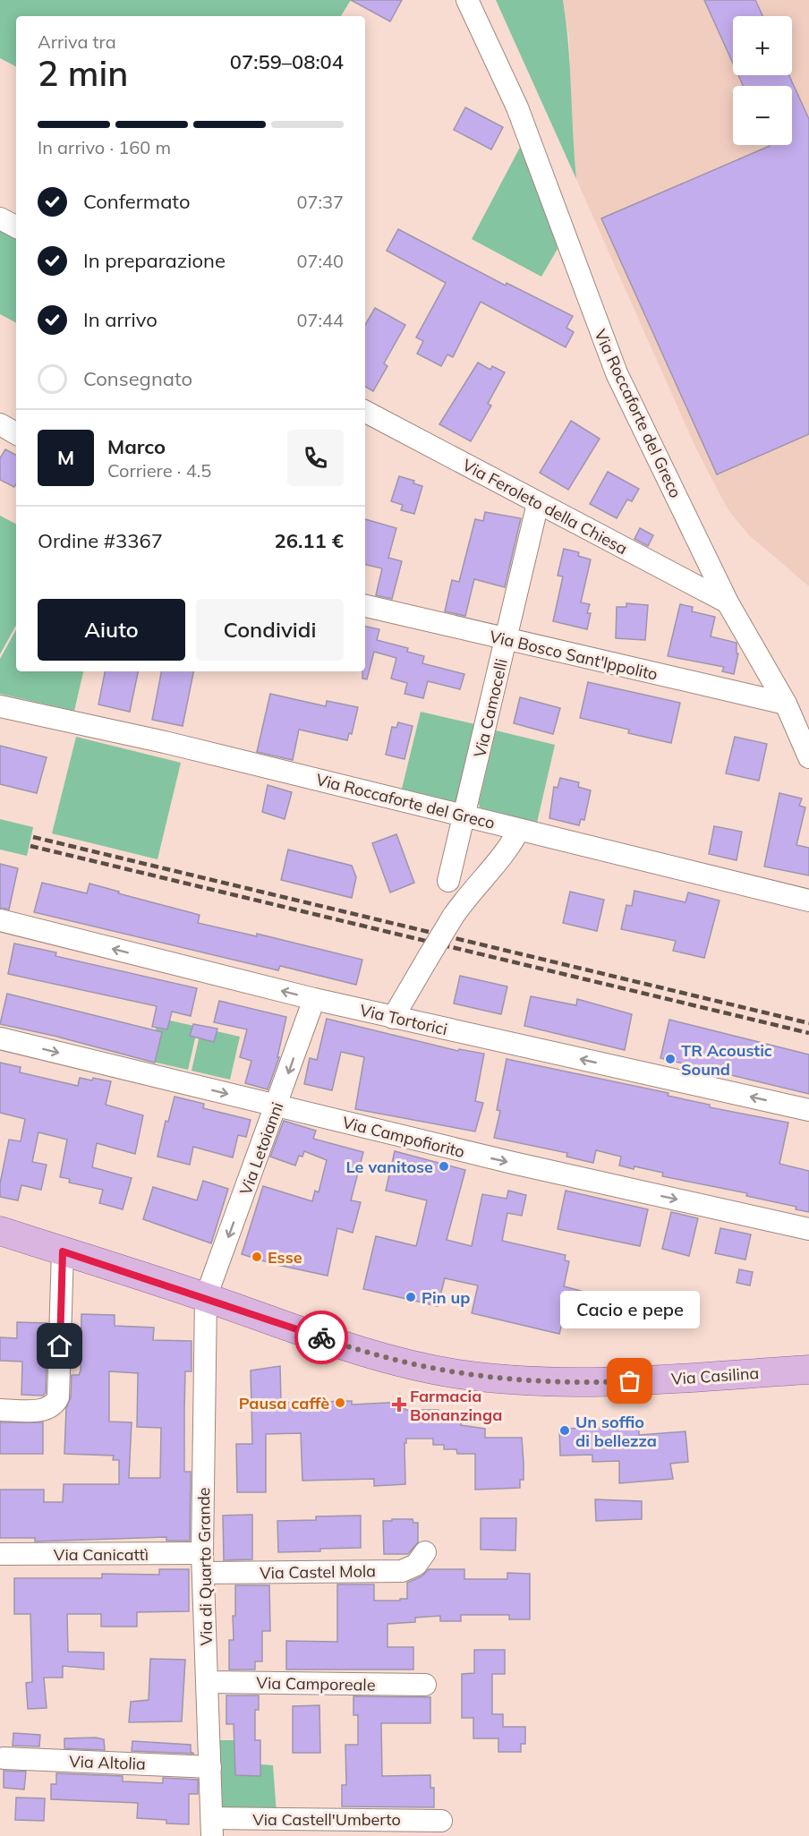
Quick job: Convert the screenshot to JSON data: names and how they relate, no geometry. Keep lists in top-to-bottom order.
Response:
{
  "streets": {
    "main road": ["Via Casilina"],
    "street": [
      "Via Roccaforte del Greco",
      "Via Feroleto della Chiesa",
      "Via Bosco Sant'Ippolito",
      "Via Camocelli",
      "Via Tortorici",
      "Via Campofiorito",
      "Via Letoianni",
      "Via Canicattì",
      "Via di Quarto Grande",
      "Via Castel Mola",
      "Via Camporeale",
      "Via Altolia",
      "Via Castell'Umberto"
    ]
  },
  "crossings": [
    ["Via Roccaforte del Greco", "Via Feroleto della Chiesa"],
    ["Via Roccaforte del Greco", "Via Bosco Sant'Ippolito"],
    ["Via Roccaforte del Greco", "Via Camocelli"],
    ["Via Feroleto della Chiesa", "Via Camocelli"],
    ["Via Bosco Sant'Ippolito", "Via Camocelli"],
    ["Via Tortorici", "Via Letoianni"],
    ["Via Campofiorito", "Via Letoianni"],
    ["Via Letoianni", "Via Casilina"],
    ["Via Letoianni", "Via di Quarto Grande"],
    ["Via Casilina", "Via di Quarto Grande"],
    ["Via Canicattì", "Via di Quarto Grande"],
    ["Via Canicattì", "Via Castel Mola"],
    ["Via di Quarto Grande", "Via Castel Mola"],
    ["Via di Quarto Grande", "Via Camporeale"],
    ["Via di Quarto Grande", "Via Altolia"],
    ["Via di Quarto Grande", "Via Castell'Umberto"]
  ],
  "one_way": ["Via Tortorici", "Via Campofiorito", "Via Letoianni"],
  "places": {
    "other": [
      "TR Acoustic Sound",
      "Le vanitose",
      "Esse",
      "Pin up",
      "Cacio e pepe",
      "Pausa caffè",
      "Un soffio di bellezza"
    ],
    "health": ["Farmacia Bonanzinga"]
  },
  "page": {
    "map_buttons": ["+", "−"],
    "heading": ["2 min", "Arriva tra", "07:59–08:04"],
    "panel": [
      "Marco",
      "Corriere · 4.5",
      "Ordine #3367",
      "26.11 €"
    ],
    "bar": "In arrivo · 160 m",
    "list": [
      ["Confermato", "07:37"],
      ["In preparazione", "07:40"],
      ["In arrivo", "07:44"],
      "Consegnato"
    ],
    "round": "M",
    "buttons": ["Aiuto", "Condividi"],
    "bubble": "Cacio e pepe"
  }
}
